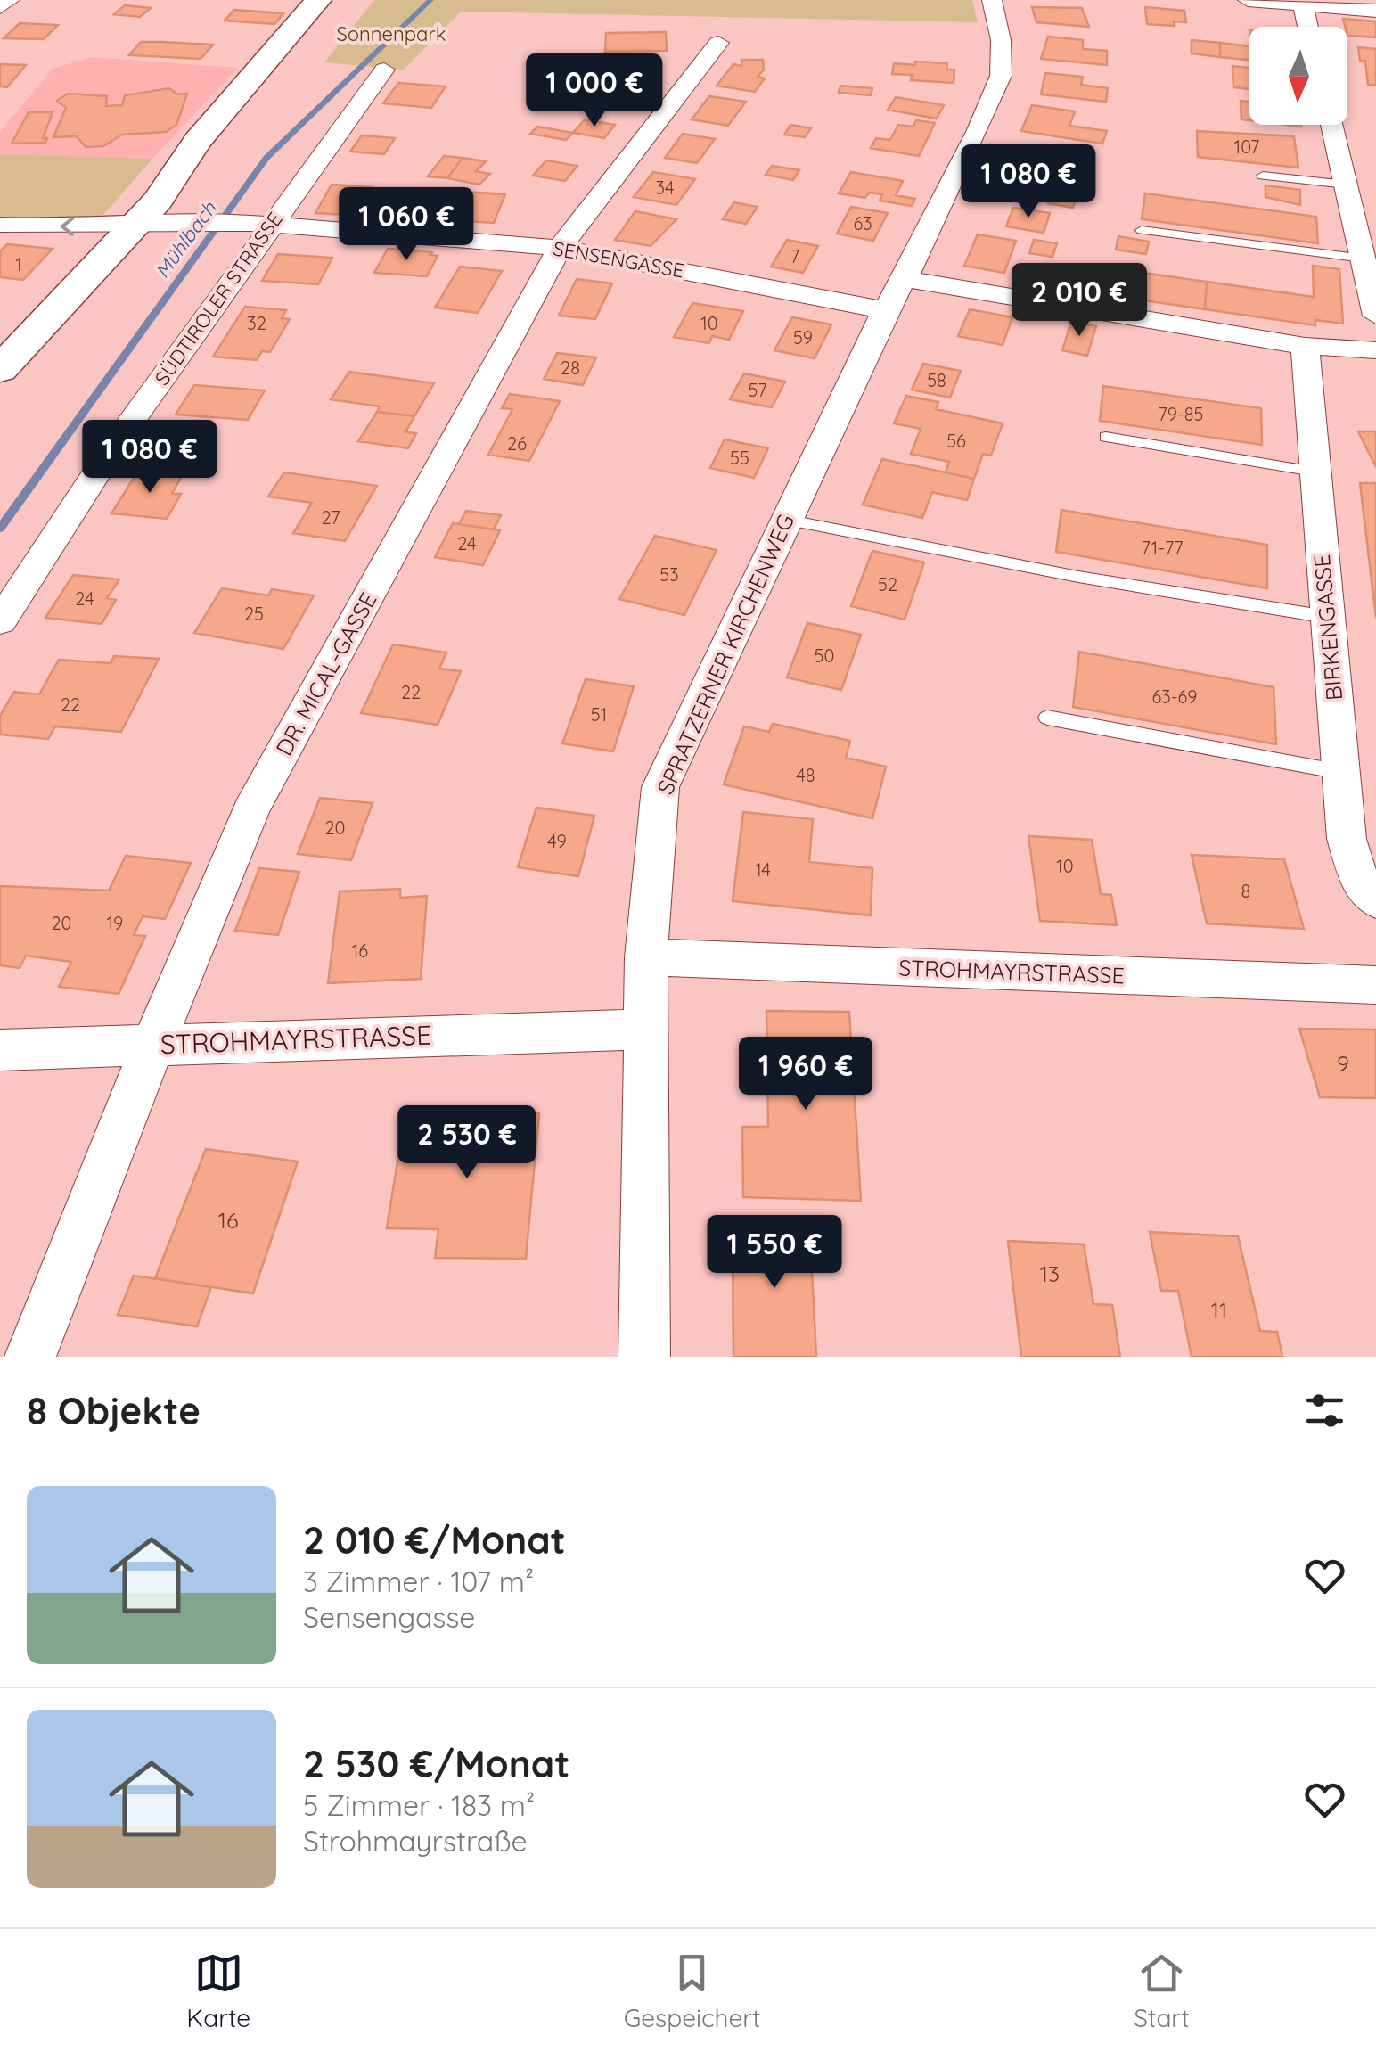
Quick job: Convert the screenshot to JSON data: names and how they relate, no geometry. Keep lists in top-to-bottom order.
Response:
{
  "streets": {
    "street": [
      "SENSENGASSE",
      "SÜDTIROLER STRASSE",
      "BIRKENGASSE",
      "SPRATZERNER KIRCHENWEG",
      "DR. MICAL-GASSE",
      "STROHMAYRSTRASSE"
    ]
  },
  "crossings": [
    ["SENSENGASSE", "SÜDTIROLER STRASSE"],
    ["SENSENGASSE", "SPRATZERNER KIRCHENWEG"],
    ["SENSENGASSE", "DR. MICAL-GASSE"],
    ["SPRATZERNER KIRCHENWEG", "STROHMAYRSTRASSE"],
    ["DR. MICAL-GASSE", "STROHMAYRSTRASSE"]
  ],
  "water": ["Mühlbach"],
  "parks": ["Sonnenpark"],
  "house_numbers": [
    "107",
    "34",
    "63",
    "7",
    "1",
    "32",
    "10",
    "59",
    "28",
    "58",
    "57",
    "79-85",
    "56",
    "26",
    "55",
    "27",
    "24",
    "71-77",
    "53",
    "52",
    "24",
    "25",
    "50",
    "22",
    "63-69",
    "22",
    "51",
    "48",
    "20",
    "49",
    "10",
    "14",
    "8",
    "20",
    "19",
    "16",
    "9",
    "16",
    "13",
    "11"
  ],
  "north": "bottom",
  "page": {
    "price": [
      "1 000 €",
      "1 080 €",
      "1 060 €",
      "2 010 €",
      "1 080 €",
      "1 960 €",
      "2 530 €",
      "1 550 €"
    ],
    "heading": "8 Objekte",
    "list": [
      {
        "name": "2 010 €/Monat",
        "note": "3 Zimmer · 107 m² · Sensengasse"
      },
      {
        "name": "2 530 €/Monat",
        "note": "5 Zimmer · 183 m² · Strohmayrstraße"
      }
    ],
    "tabs": ["Karte", "Gespeichert", "Start"]
  }
}
